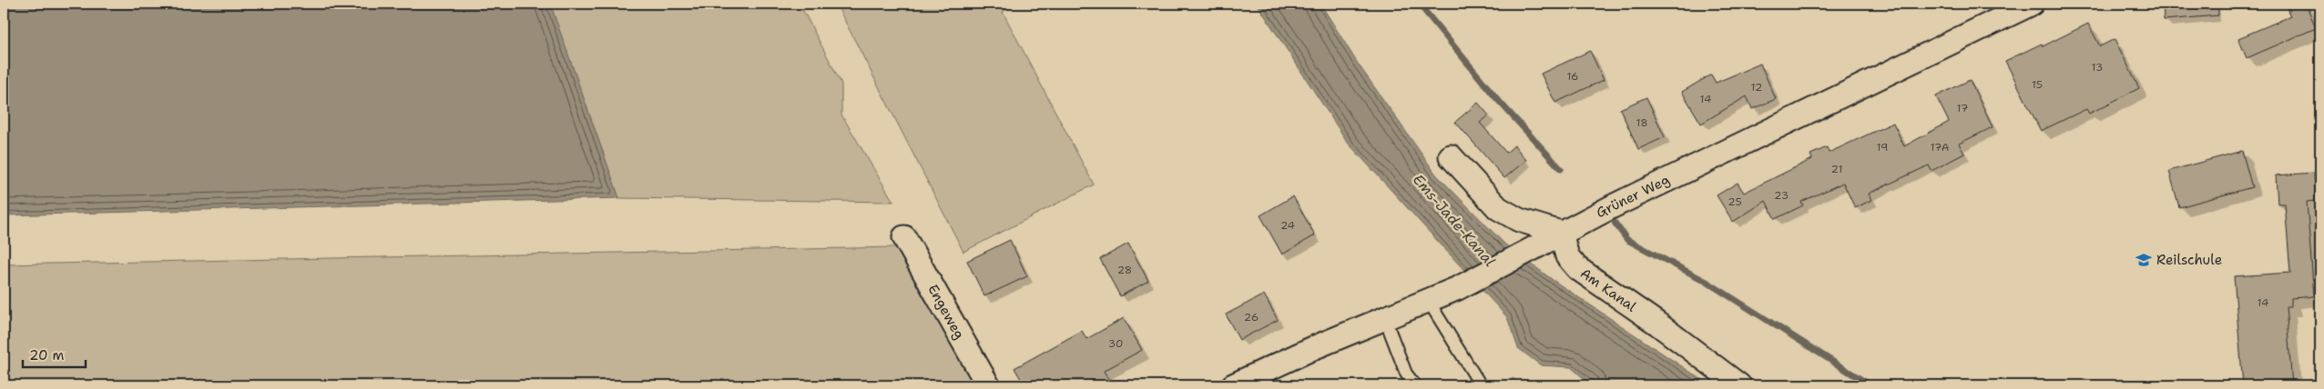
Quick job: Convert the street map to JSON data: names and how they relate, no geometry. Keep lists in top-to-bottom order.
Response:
{
  "streets": {
    "street": ["Grüner Weg", "Am Kanal", "Engeweg"]
  },
  "crossings": [
    ["Grüner Weg", "Am Kanal"]
  ],
  "water": ["Ems-Jade-Kanal"],
  "places": {
    "school or university": ["Reilschule"]
  },
  "house_numbers": [
    "13",
    "16",
    "15",
    "12",
    "14",
    "17",
    "18",
    "19",
    "17A",
    "21",
    "23",
    "25",
    "24",
    "28",
    "14",
    "26",
    "30"
  ],
  "scale_bar": "20 m"
}
